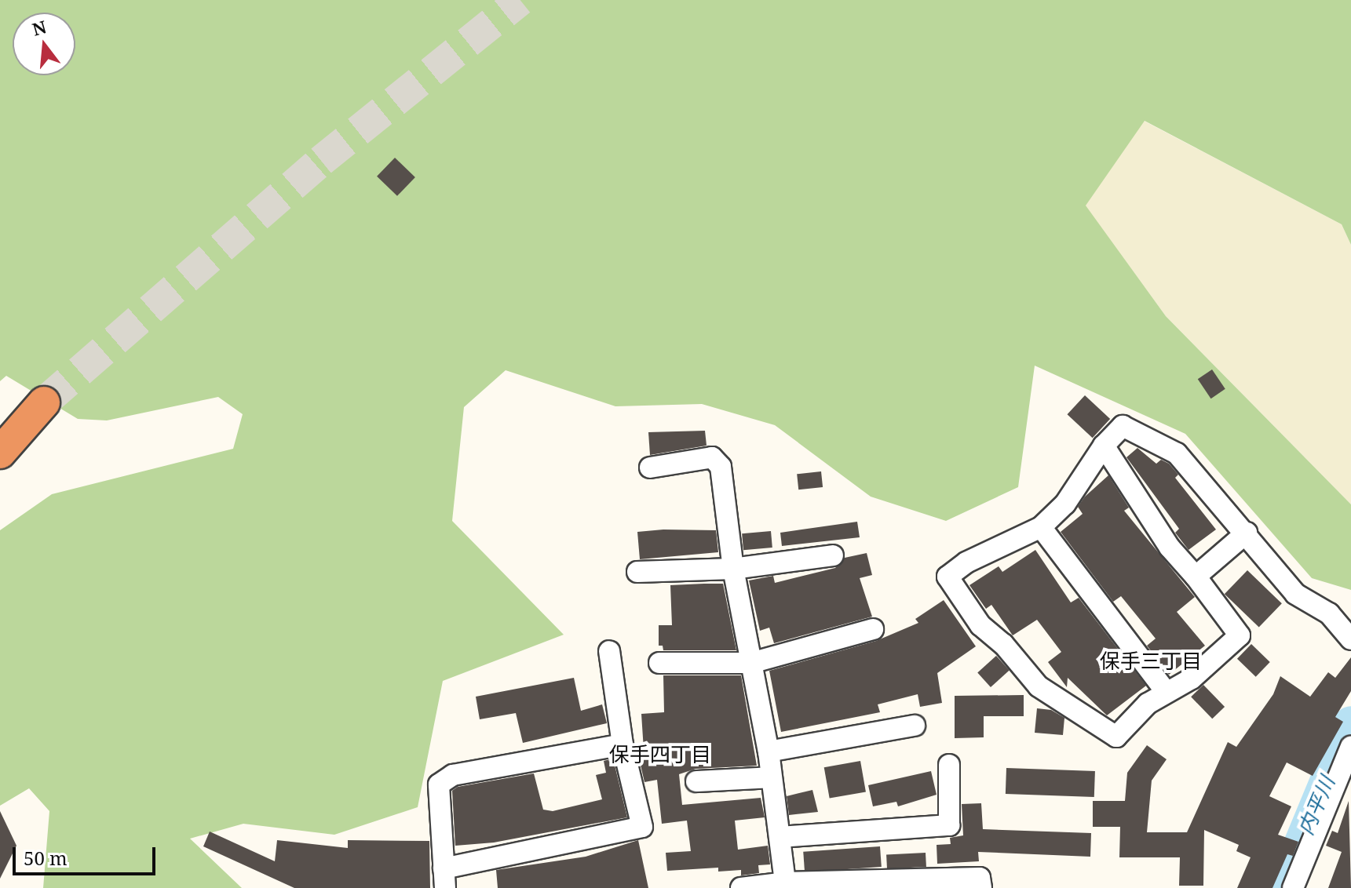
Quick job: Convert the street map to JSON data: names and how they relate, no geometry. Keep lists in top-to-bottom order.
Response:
{
  "districts": ["保手三丁目", "保手四丁目"],
  "water": ["内平川"],
  "scale_bar": "50 m",
  "north": "top"
}
